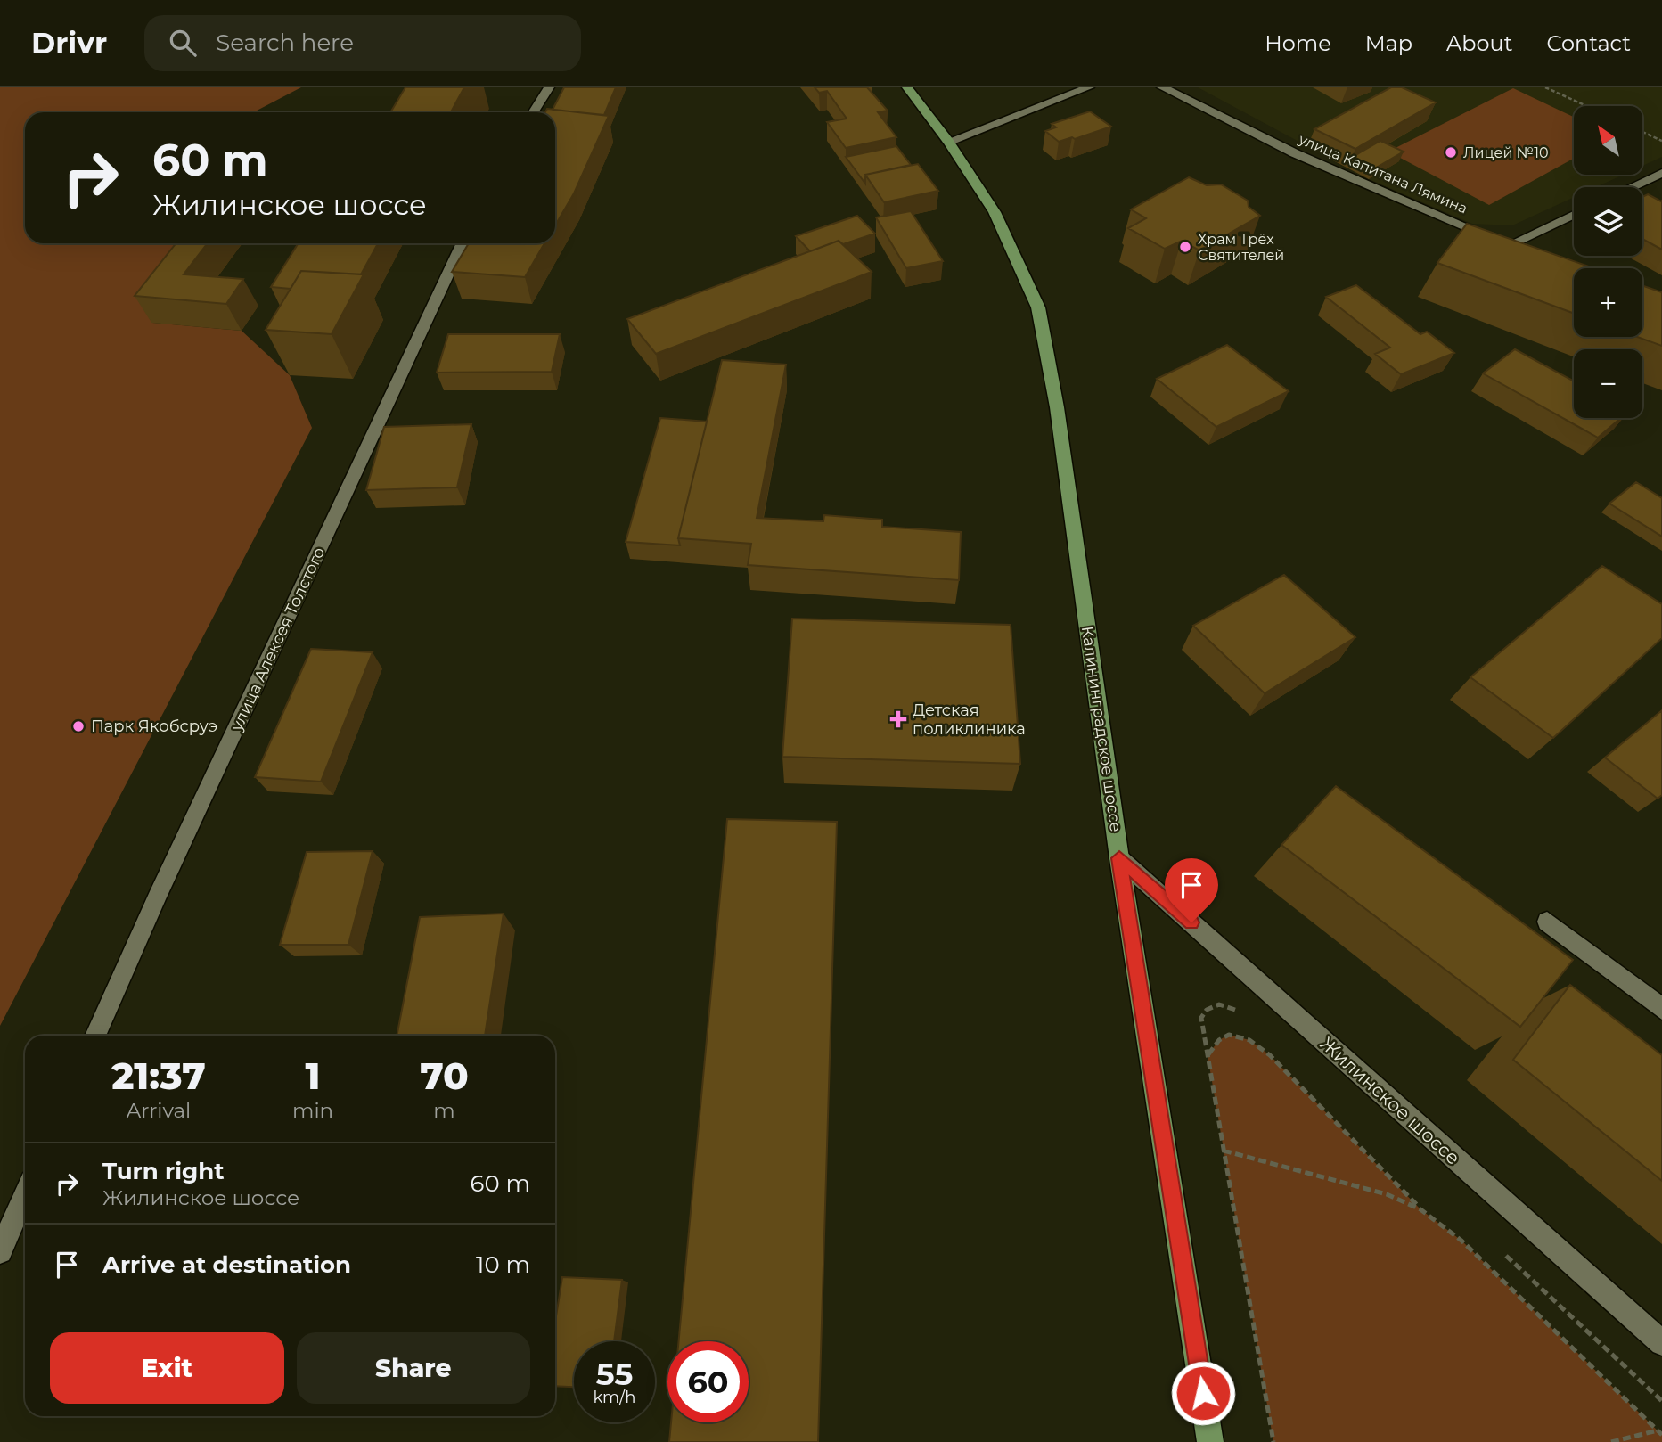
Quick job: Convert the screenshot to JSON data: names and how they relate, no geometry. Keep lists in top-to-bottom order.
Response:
{
  "streets": {
    "main road": ["Калининградское шоссе"],
    "street": ["улица Капитана Лямина", "улица Алексея Толстого", "Жилинское шоссе"]
  },
  "crossings": [
    ["Калининградское шоссе", "Жилинское шоссе"]
  ],
  "places": {
    "other": ["Лицей №10", "Храм Трёх Святителей", "Парк Якобсруэ"],
    "health": ["Детская поликлиника"]
  },
  "north": "top left",
  "page": {
    "header": "Drivr",
    "search": "Search here",
    "nav": [
      "Home",
      "Map",
      "About",
      "Contact"
    ],
    "map_buttons": ["+", "−"],
    "turn": ["60 m", "Жилинское шоссе"],
    "eta": [
      "21:37",
      "Arrival",
      "1",
      "min",
      "70",
      "m"
    ],
    "list": [
      {
        "name": "Turn right",
        "note": "Жилинское шоссе",
        "value": "60 m"
      },
      {
        "name": "Arrive at destination",
        "value": "10 m"
      }
    ],
    "buttons": ["Exit", "Share"],
    "speed": "55 km/h",
    "limit": "60"
  }
}
